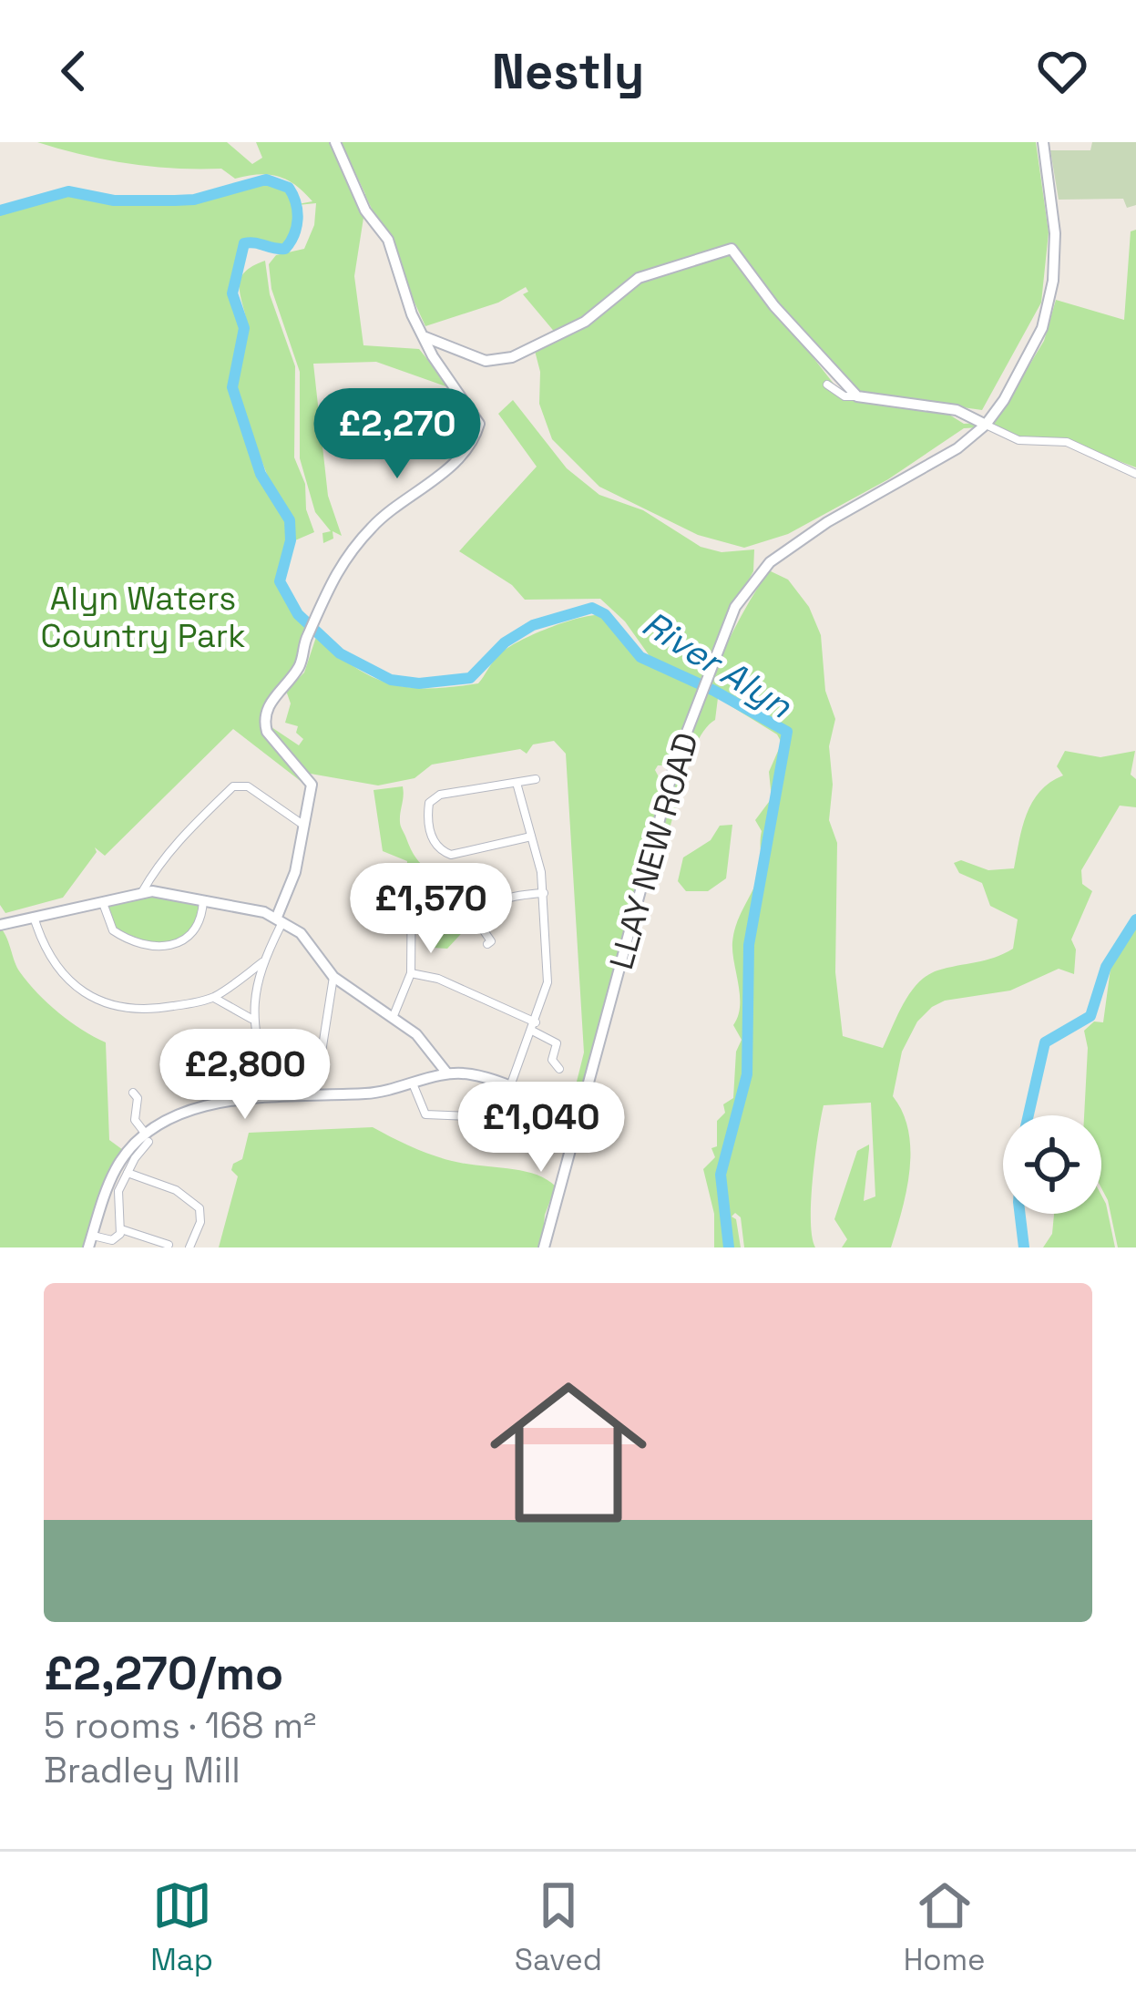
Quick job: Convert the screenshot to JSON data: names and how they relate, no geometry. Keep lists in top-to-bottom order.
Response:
{
  "streets": {
    "street": ["LLAY NEW ROAD"]
  },
  "water": ["River Alyn"],
  "parks": ["Alyn Waters Country Park"],
  "page": {
    "header": "Nestly",
    "price": [
      "£2,270",
      "£1,570",
      "£2,800",
      "£1,040"
    ],
    "list": [
      {
        "name": "£2,270/mo",
        "note": "5 rooms · 168 m² · Bradley Mill"
      }
    ],
    "tabs": ["Map", "Saved", "Home"]
  }
}
